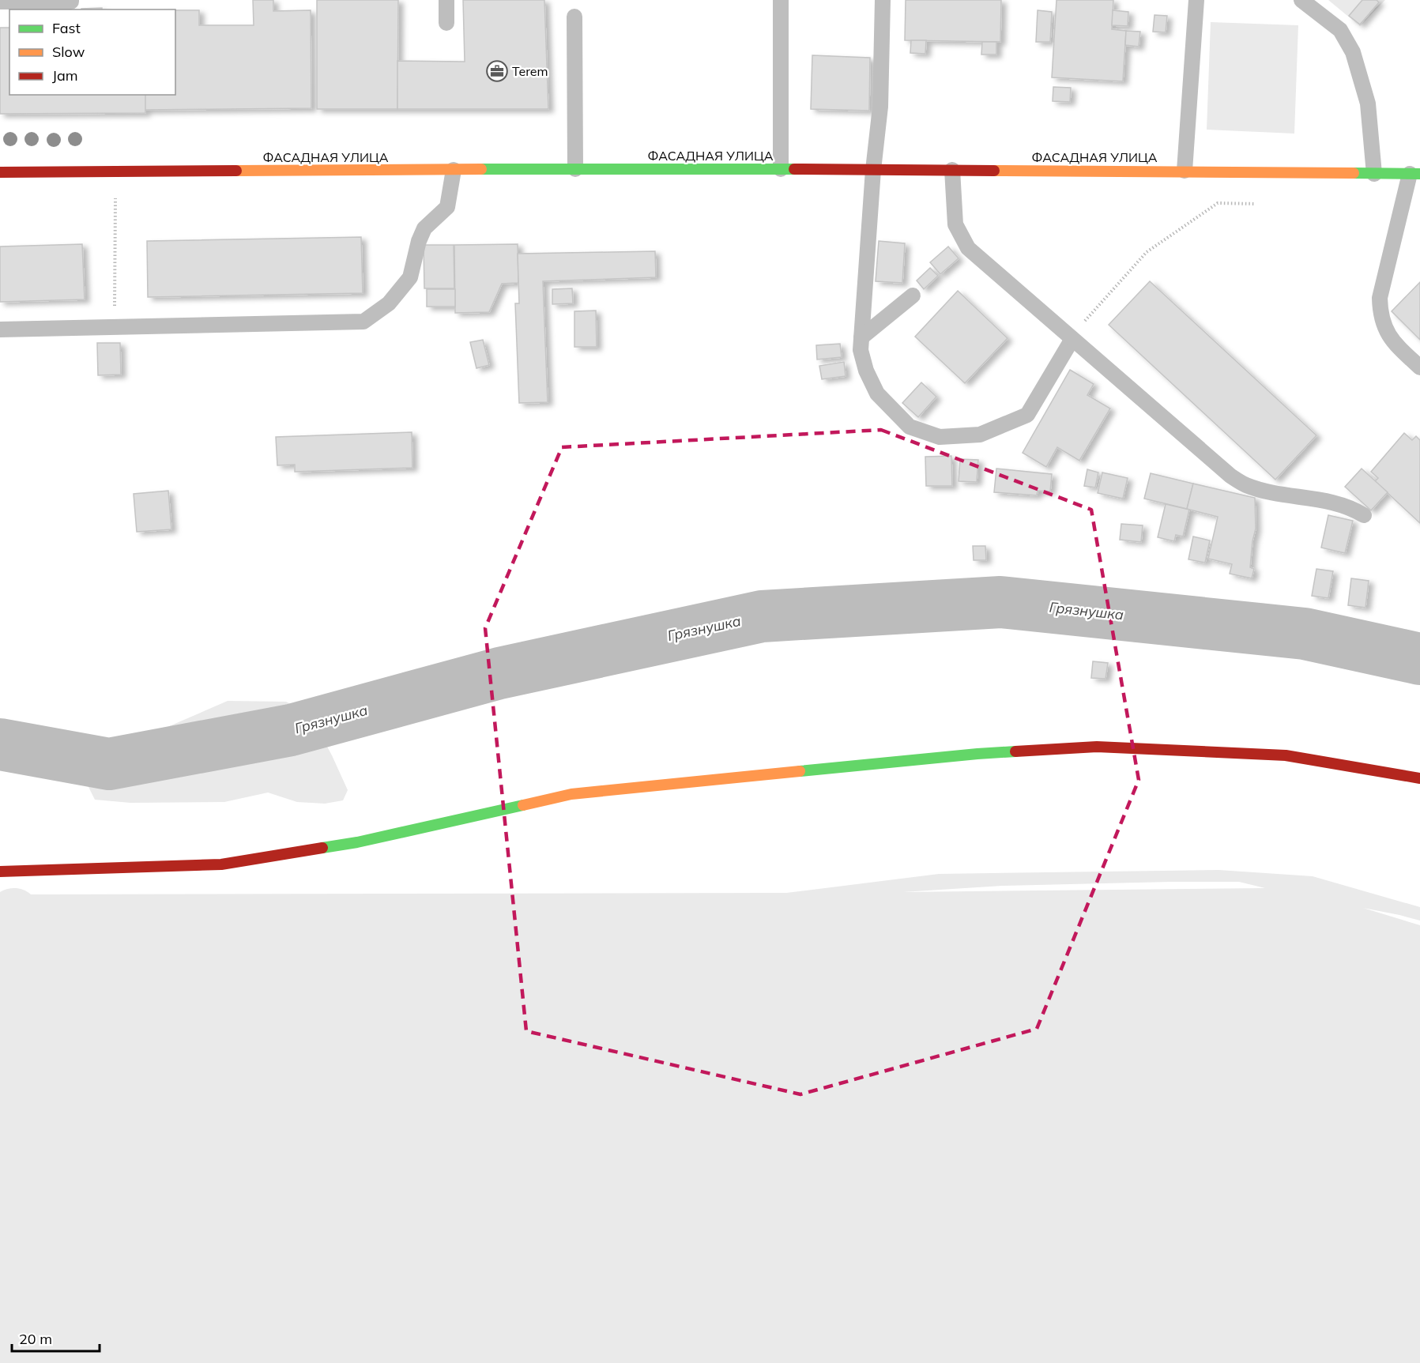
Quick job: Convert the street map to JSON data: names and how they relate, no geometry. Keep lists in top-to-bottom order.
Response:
{
  "streets": {
    "main road": ["ФАСАДНАЯ УЛИЦА"]
  },
  "water": ["Грязнушка"],
  "places": {
    "office": ["Terem"]
  },
  "legend": ["Fast", "Slow", "Jam"],
  "scale_bar": "20 m"
}
